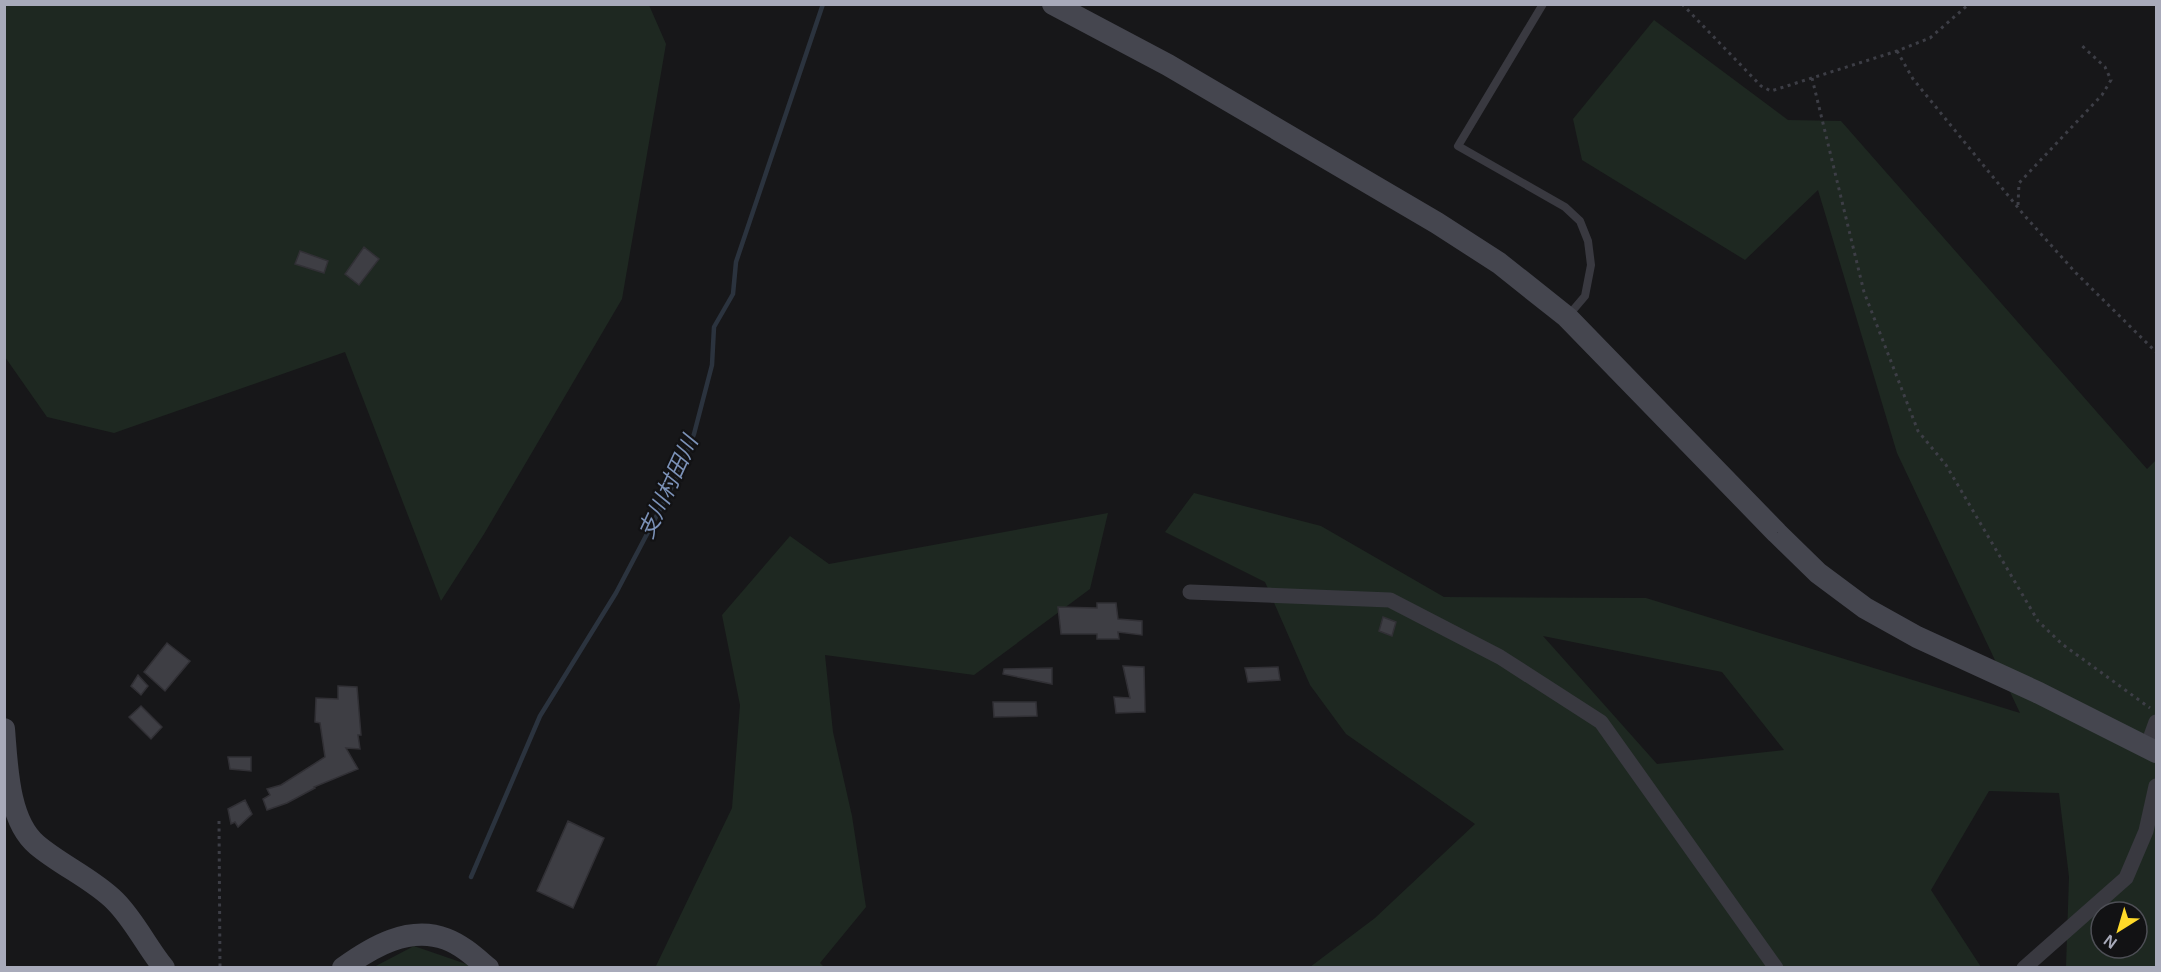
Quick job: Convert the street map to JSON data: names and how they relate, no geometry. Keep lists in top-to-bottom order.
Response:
{
  "water": ["支川村田川"],
  "north": "bottom left"
}
